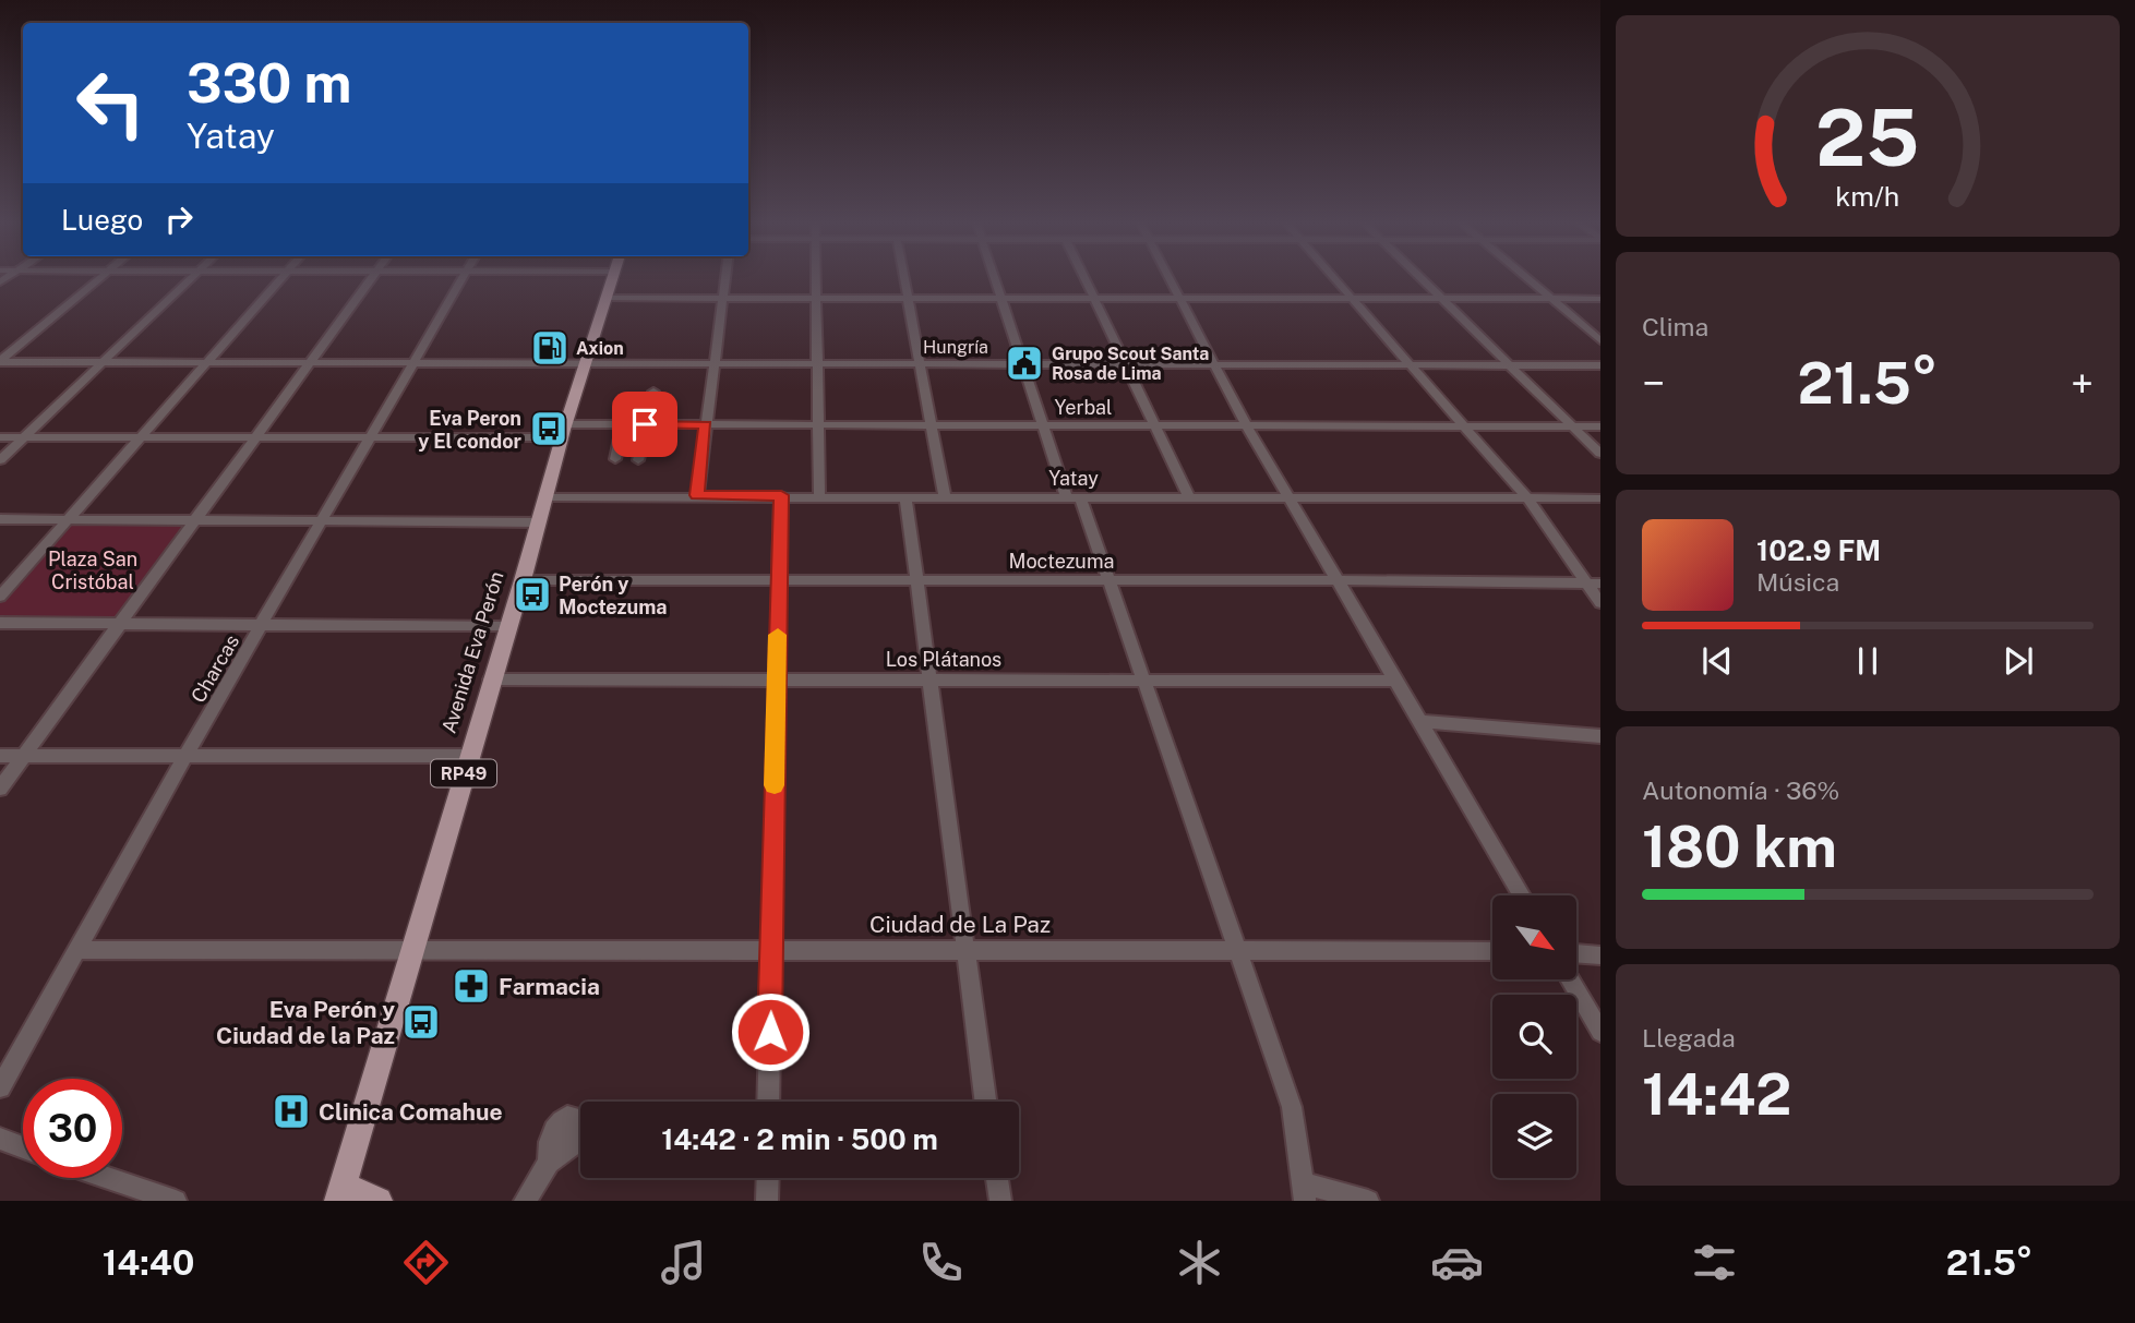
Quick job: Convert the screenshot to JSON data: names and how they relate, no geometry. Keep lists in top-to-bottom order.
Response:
{
  "streets": {
    "main road": ["Avenida Eva Perón", "RP49"],
    "street": [
      "Hungría",
      "Yerbal",
      "Yatay",
      "Moctezuma",
      "Los Plátanos",
      "Charcas",
      "Ciudad de La Paz"
    ]
  },
  "crossings": [
    ["Hungría", "Avenida Eva Perón"],
    ["Hungría", "Charcas"],
    ["Yerbal", "Avenida Eva Perón"],
    ["Yerbal", "Charcas"],
    ["Yatay", "Avenida Eva Perón"],
    ["Moctezuma", "Avenida Eva Perón"],
    ["Avenida Eva Perón", "Los Plátanos"],
    ["Avenida Eva Perón", "Ciudad de La Paz"]
  ],
  "parks": ["Plaza San Cristóbal"],
  "places": {
    "fuel station": ["Axion"],
    "public building": ["Grupo Scout Santa Rosa de Lima"],
    "bus stop": ["Eva Peron y El condor", "Perón y Moctezuma", "Eva Perón y Ciudad de la Paz"],
    "pharmacy": ["Farmacia"],
    "hospital": ["Clinica Comahue"]
  },
  "north": "bottom right",
  "page": {
    "turn": ["330 m", "Yatay"],
    "then": "Luego",
    "tile": [
      "Clima",
      ["Autonomía · 36%", "180 km"],
      ["Llegada", "14:42"]
    ],
    "heat": ["−", "21.5°", "+"],
    "song": ["102.9 FM", "Música"],
    "limit": "30",
    "trip": "14:42 · 2 min · 500 m",
    "tabs": ["14:40", "21.5°"],
    "gauge": ["25", "km/h"]
  }
}
